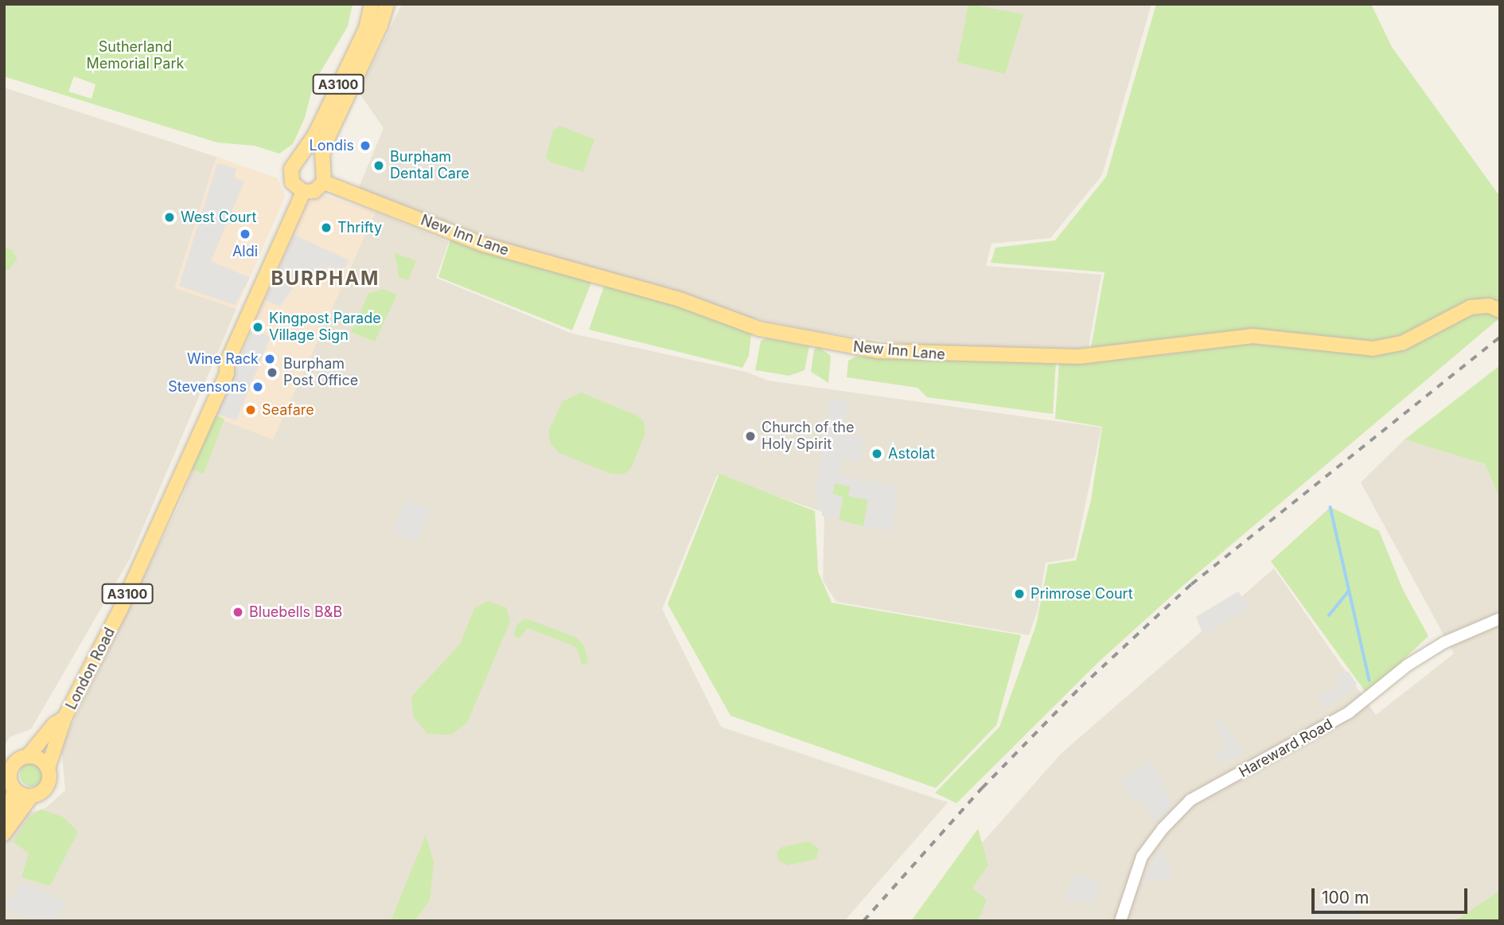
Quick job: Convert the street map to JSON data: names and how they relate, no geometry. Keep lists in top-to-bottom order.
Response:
{
  "streets": {
    "main road": ["A3100", "New Inn Lane", "London Road"],
    "street": ["Hareward Road"]
  },
  "crossings": [
    ["A3100", "New Inn Lane"],
    ["A3100", "London Road"],
    ["New Inn Lane", "London Road"]
  ],
  "districts": ["BURPHAM"],
  "parks": ["Sutherland Memorial Park"],
  "places": [
    "Londis",
    "Burpham Dental Care",
    "West Court",
    "Thrifty",
    "Aldi",
    "Kingpost Parade Village Sign",
    "Wine Rack",
    "Burpham Post Office",
    "Stevensons",
    "Seafare",
    "Church of the Holy Spirit",
    "Astolat",
    "Primrose Court",
    "Bluebells B&B"
  ],
  "scale_bar": "100 m"
}
